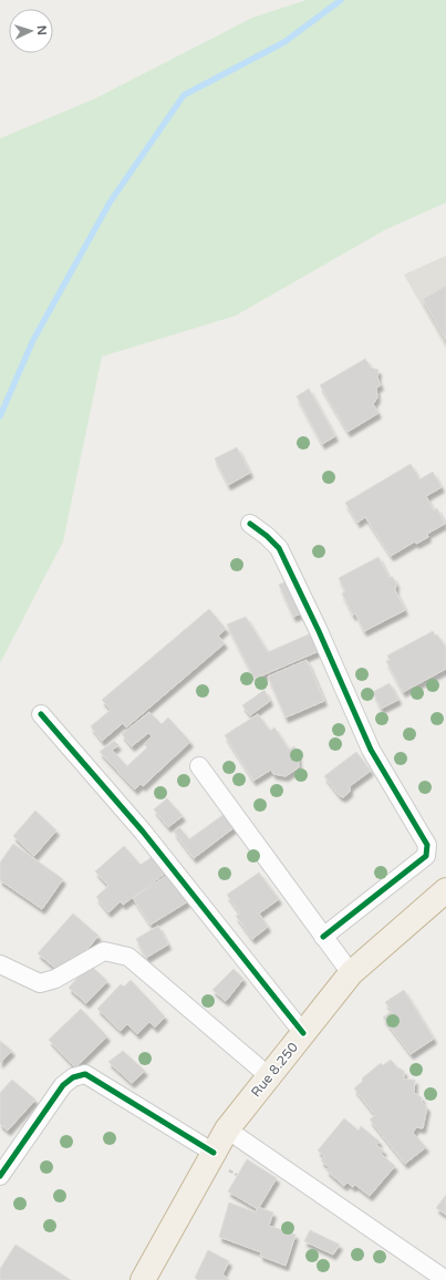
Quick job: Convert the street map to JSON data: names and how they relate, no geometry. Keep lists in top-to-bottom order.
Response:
{
  "streets": {
    "highway": ["Rue 8.250"]
  },
  "north": "right"
}
